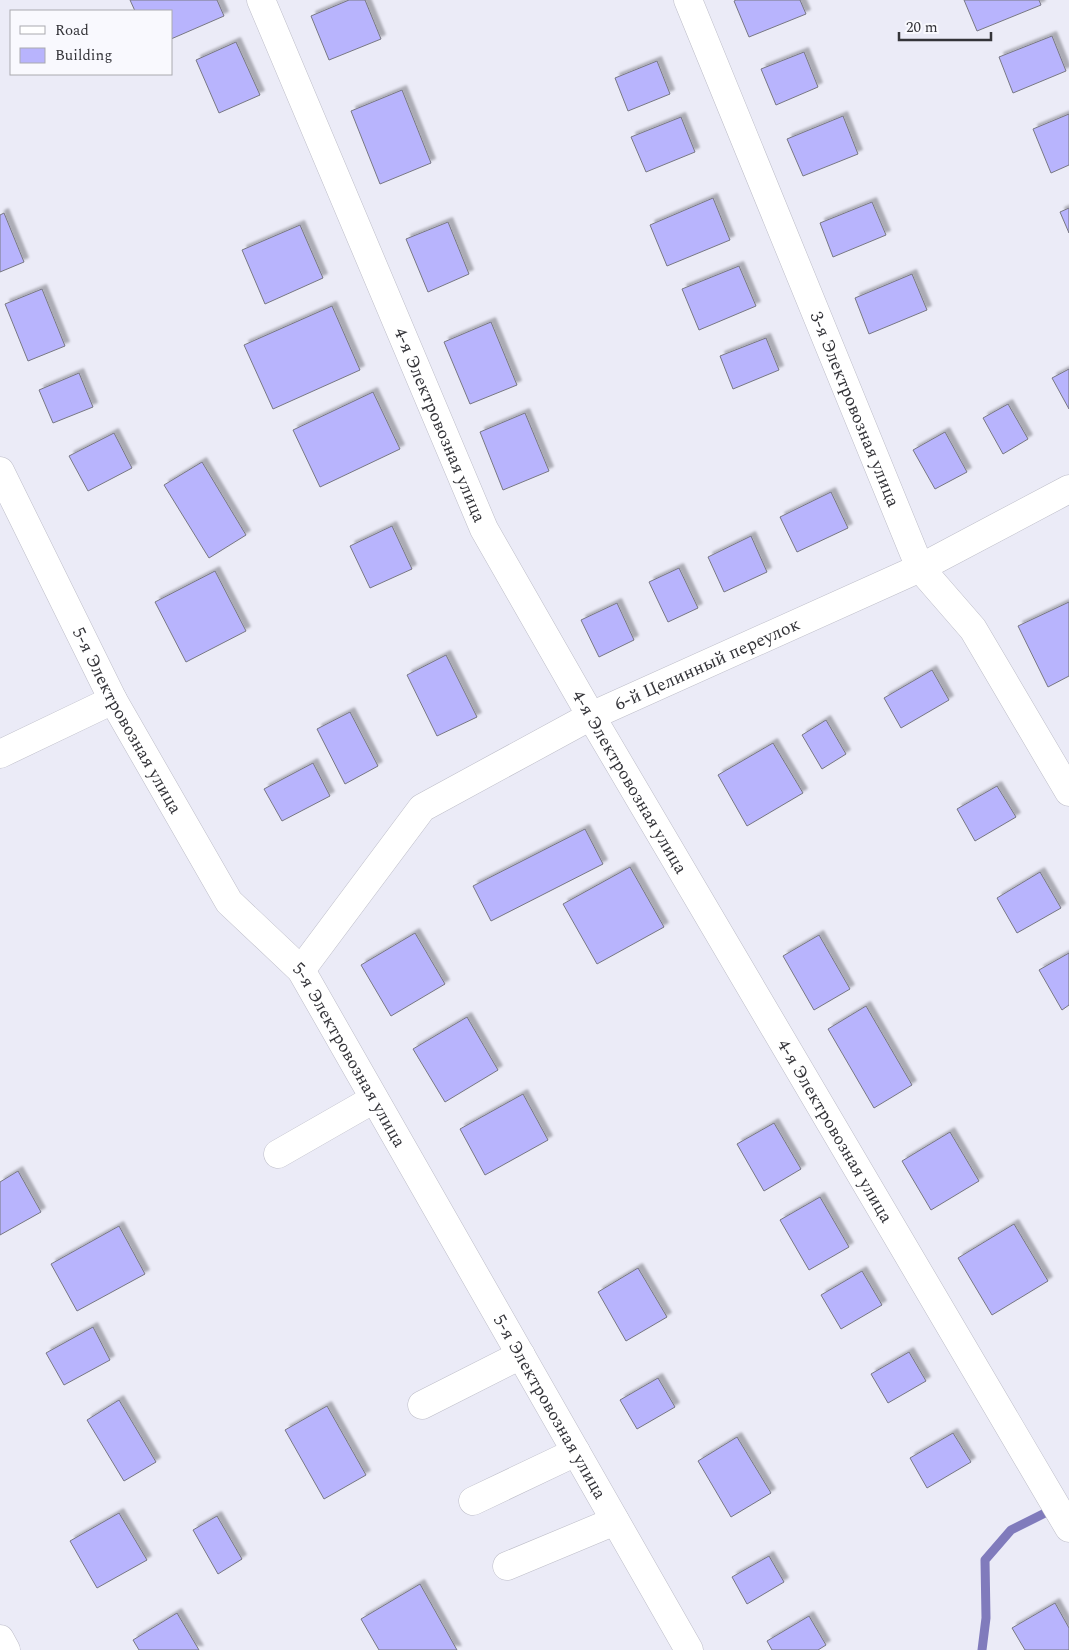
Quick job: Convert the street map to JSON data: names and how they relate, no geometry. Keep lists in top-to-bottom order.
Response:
{
  "streets": {
    "street": [
      "3-я Электровозная улица",
      "4-я Электровозная улица",
      "6-й Целинный переулок",
      "5-я Электровозная улица"
    ]
  },
  "crossings": [
    ["3-я Электровозная улица", "6-й Целинный переулок"],
    ["4-я Электровозная улица", "6-й Целинный переулок"],
    ["6-й Целинный переулок", "5-я Электровозная улица"]
  ],
  "legend": ["Road", "Building"],
  "scale_bar": "20 m"
}
